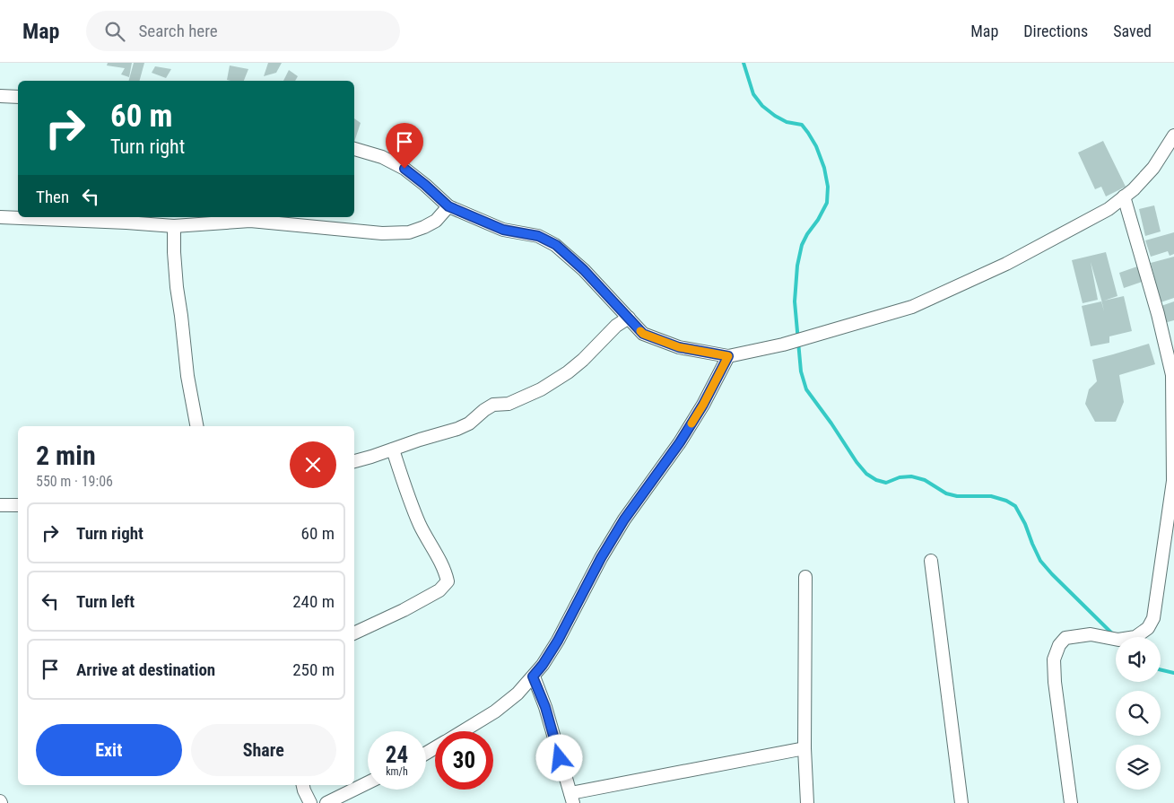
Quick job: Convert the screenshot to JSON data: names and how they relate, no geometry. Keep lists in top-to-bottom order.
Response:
{
  "page": {
    "header": "Map",
    "search": "Search here",
    "nav": ["Map", "Directions", "Saved"],
    "turn": ["60 m", "Turn right"],
    "then": "Then",
    "heading": ["2 min", "550 m · 19:06"],
    "list": [
      {
        "name": "Turn right",
        "value": "60 m"
      },
      {
        "name": "Turn left",
        "value": "240 m"
      },
      {
        "name": "Arrive at destination",
        "value": "250 m"
      }
    ],
    "buttons": ["Exit", "Share"],
    "speed": "24 km/h",
    "limit": "30"
  }
}
